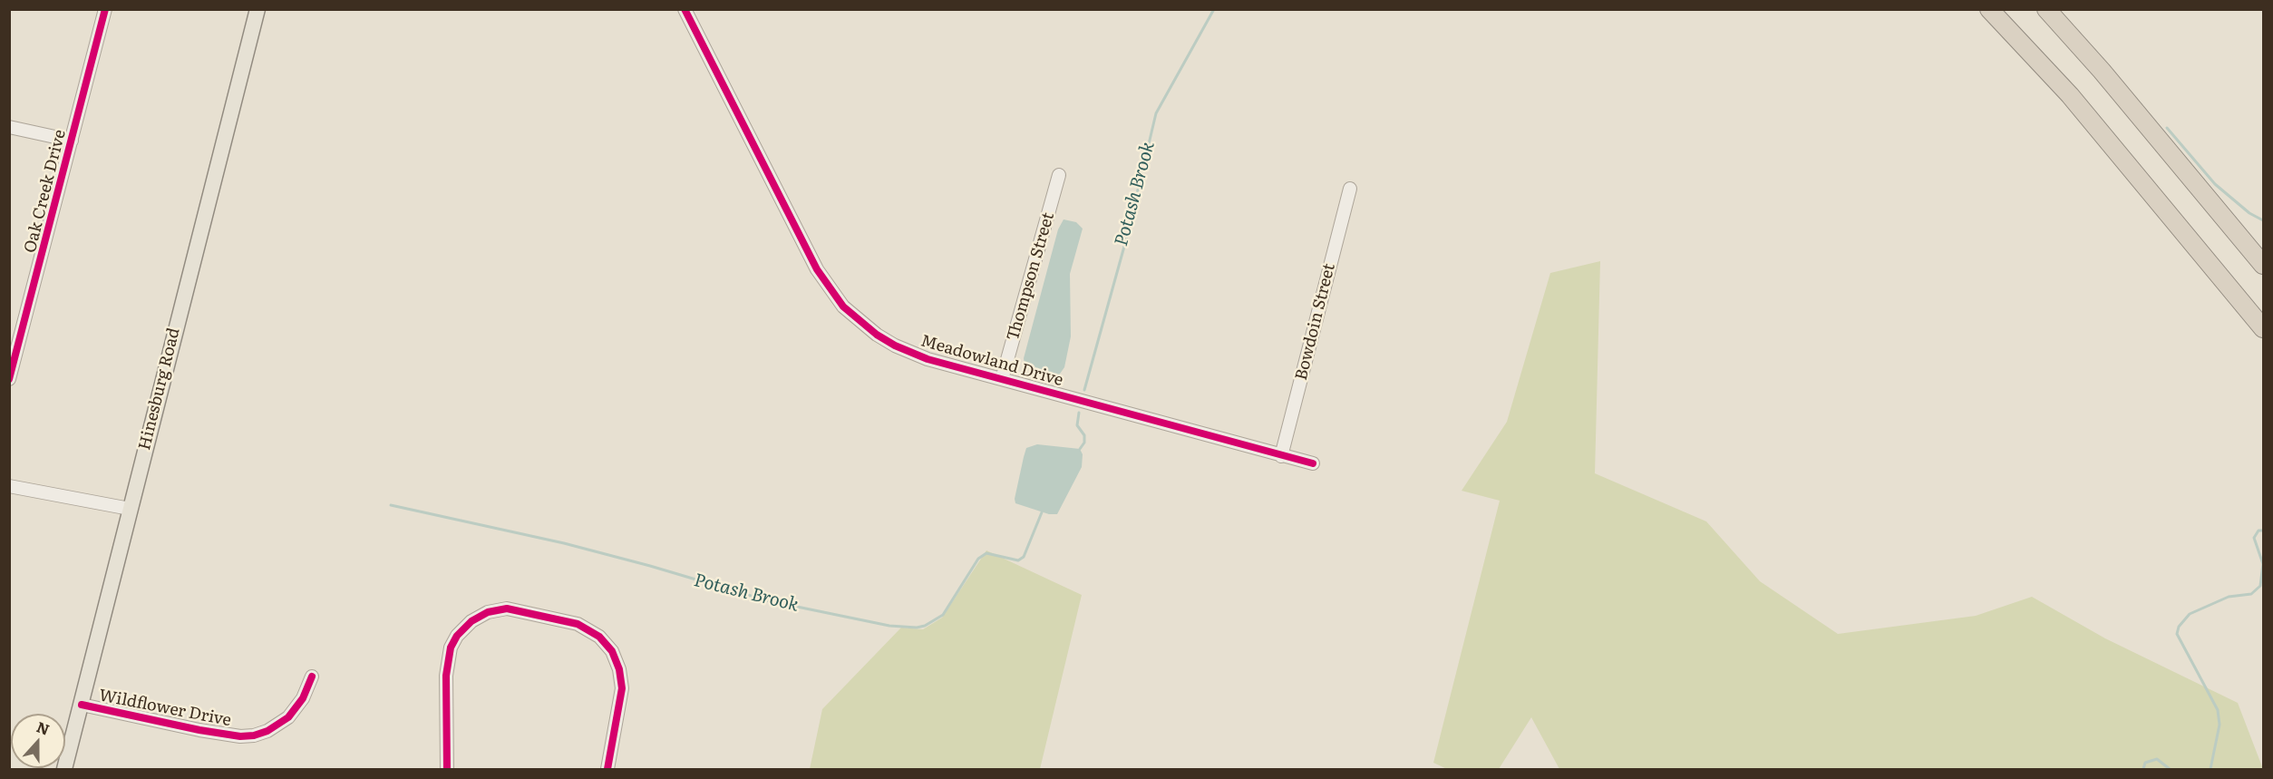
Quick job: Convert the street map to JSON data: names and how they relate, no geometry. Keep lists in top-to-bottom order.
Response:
{
  "streets": {
    "main road": ["Hinesburg Road"],
    "street": [
      "Oak Creek Drive",
      "Thompson Street",
      "Bowdoin Street",
      "Meadowland Drive",
      "Wildflower Drive"
    ]
  },
  "crossings": [
    ["Thompson Street", "Meadowland Drive"],
    ["Bowdoin Street", "Meadowland Drive"],
    ["Hinesburg Road", "Wildflower Drive"]
  ],
  "water": ["Potash Brook"],
  "north": "top"
}
